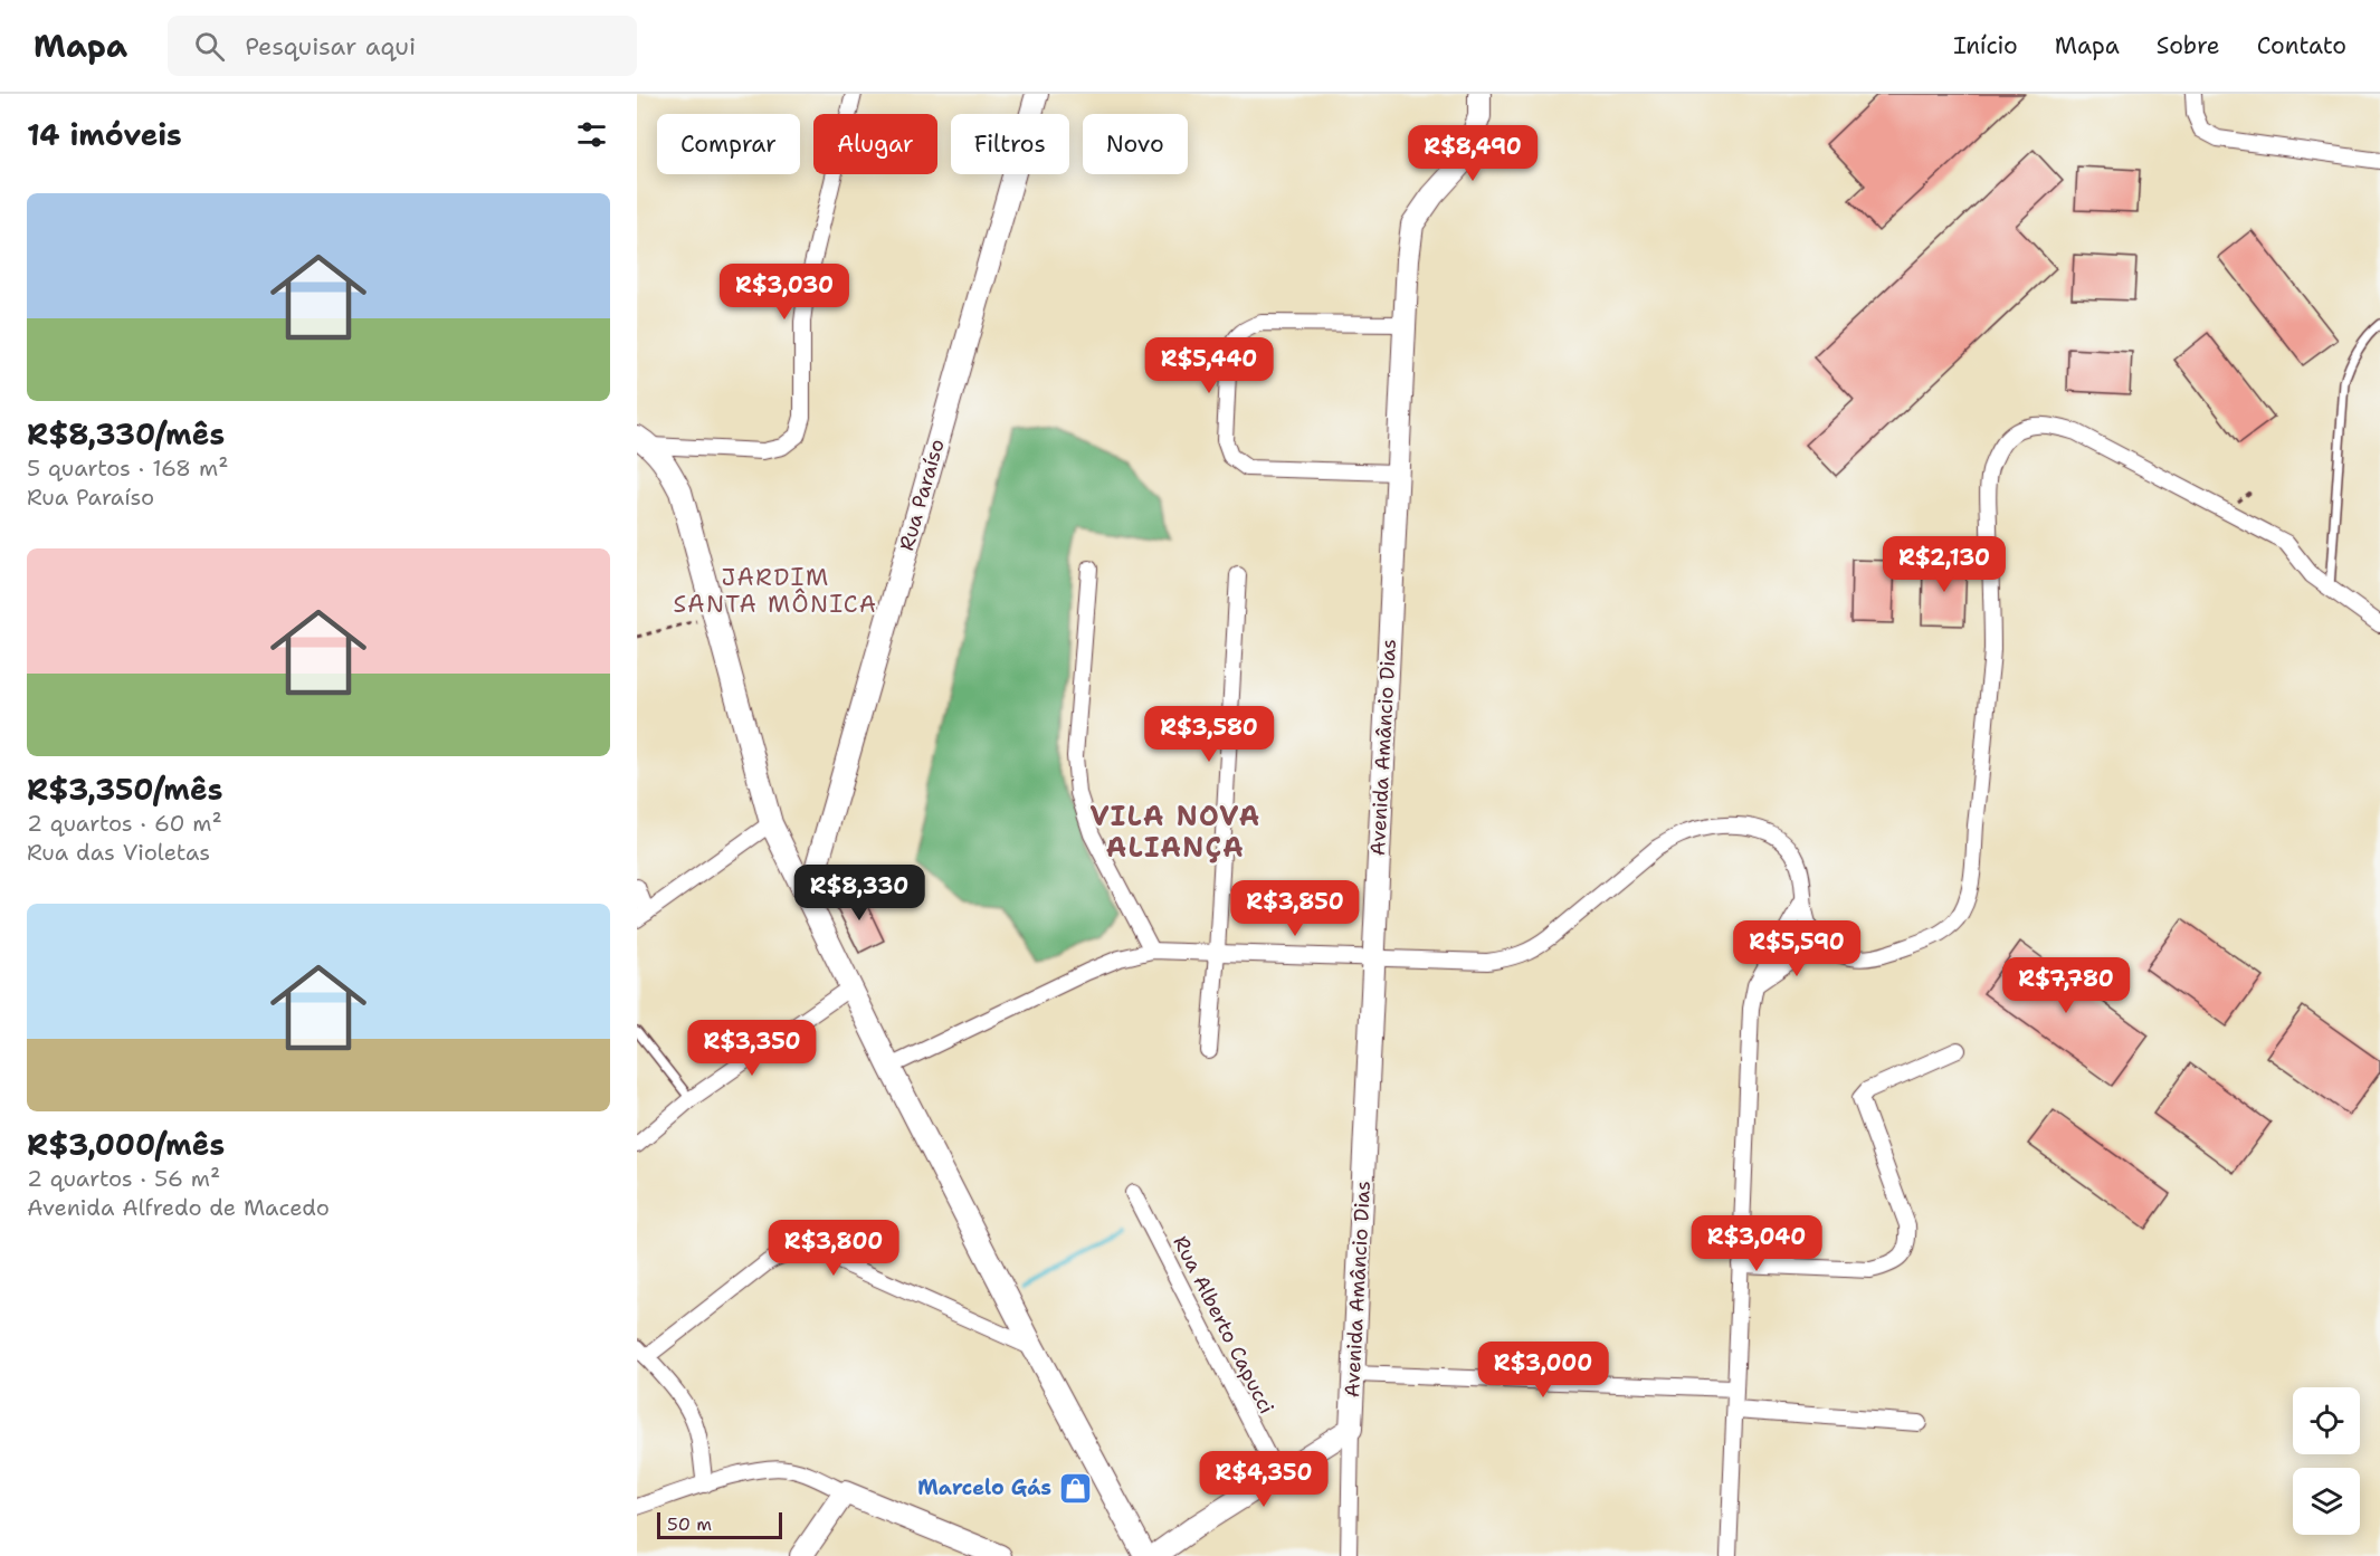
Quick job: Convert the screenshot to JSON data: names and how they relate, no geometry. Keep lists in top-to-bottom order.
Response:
{
  "streets": {
    "street": ["Rua Paraíso", "Avenida Amâncio Dias", "Rua Alberto Capucci"]
  },
  "districts": ["JARDIM SANTA MÔNICA", "VILA NOVA ALIANÇA"],
  "places": {
    "shop": ["Marcelo Gás"]
  },
  "scale_bar": "50 m",
  "page": {
    "header": "Mapa",
    "search": "Pesquisar aqui",
    "nav": [
      "Início",
      "Mapa",
      "Sobre",
      "Contato"
    ],
    "heading": "14 imóveis",
    "chip": [
      "Comprar",
      "Alugar",
      "Filtros",
      "Novo"
    ],
    "price": [
      "R$8,490",
      "R$3,030",
      "R$5,440",
      "R$2,130",
      "R$3,580",
      "R$8,330",
      "R$3,850",
      "R$5,590",
      "R$7,780",
      "R$3,350",
      "R$3,040",
      "R$3,800",
      "R$3,000",
      "R$4,350"
    ],
    "list": [
      {
        "name": "R$8,330/mês",
        "note": "5 quartos · 168 m² · Rua Paraíso"
      },
      {
        "name": "R$3,350/mês",
        "note": "2 quartos · 60 m² · Rua das Violetas"
      },
      {
        "name": "R$3,000/mês",
        "note": "2 quartos · 56 m² · Avenida Alfredo de Macedo"
      }
    ],
    "scale": "50 m"
  }
}
